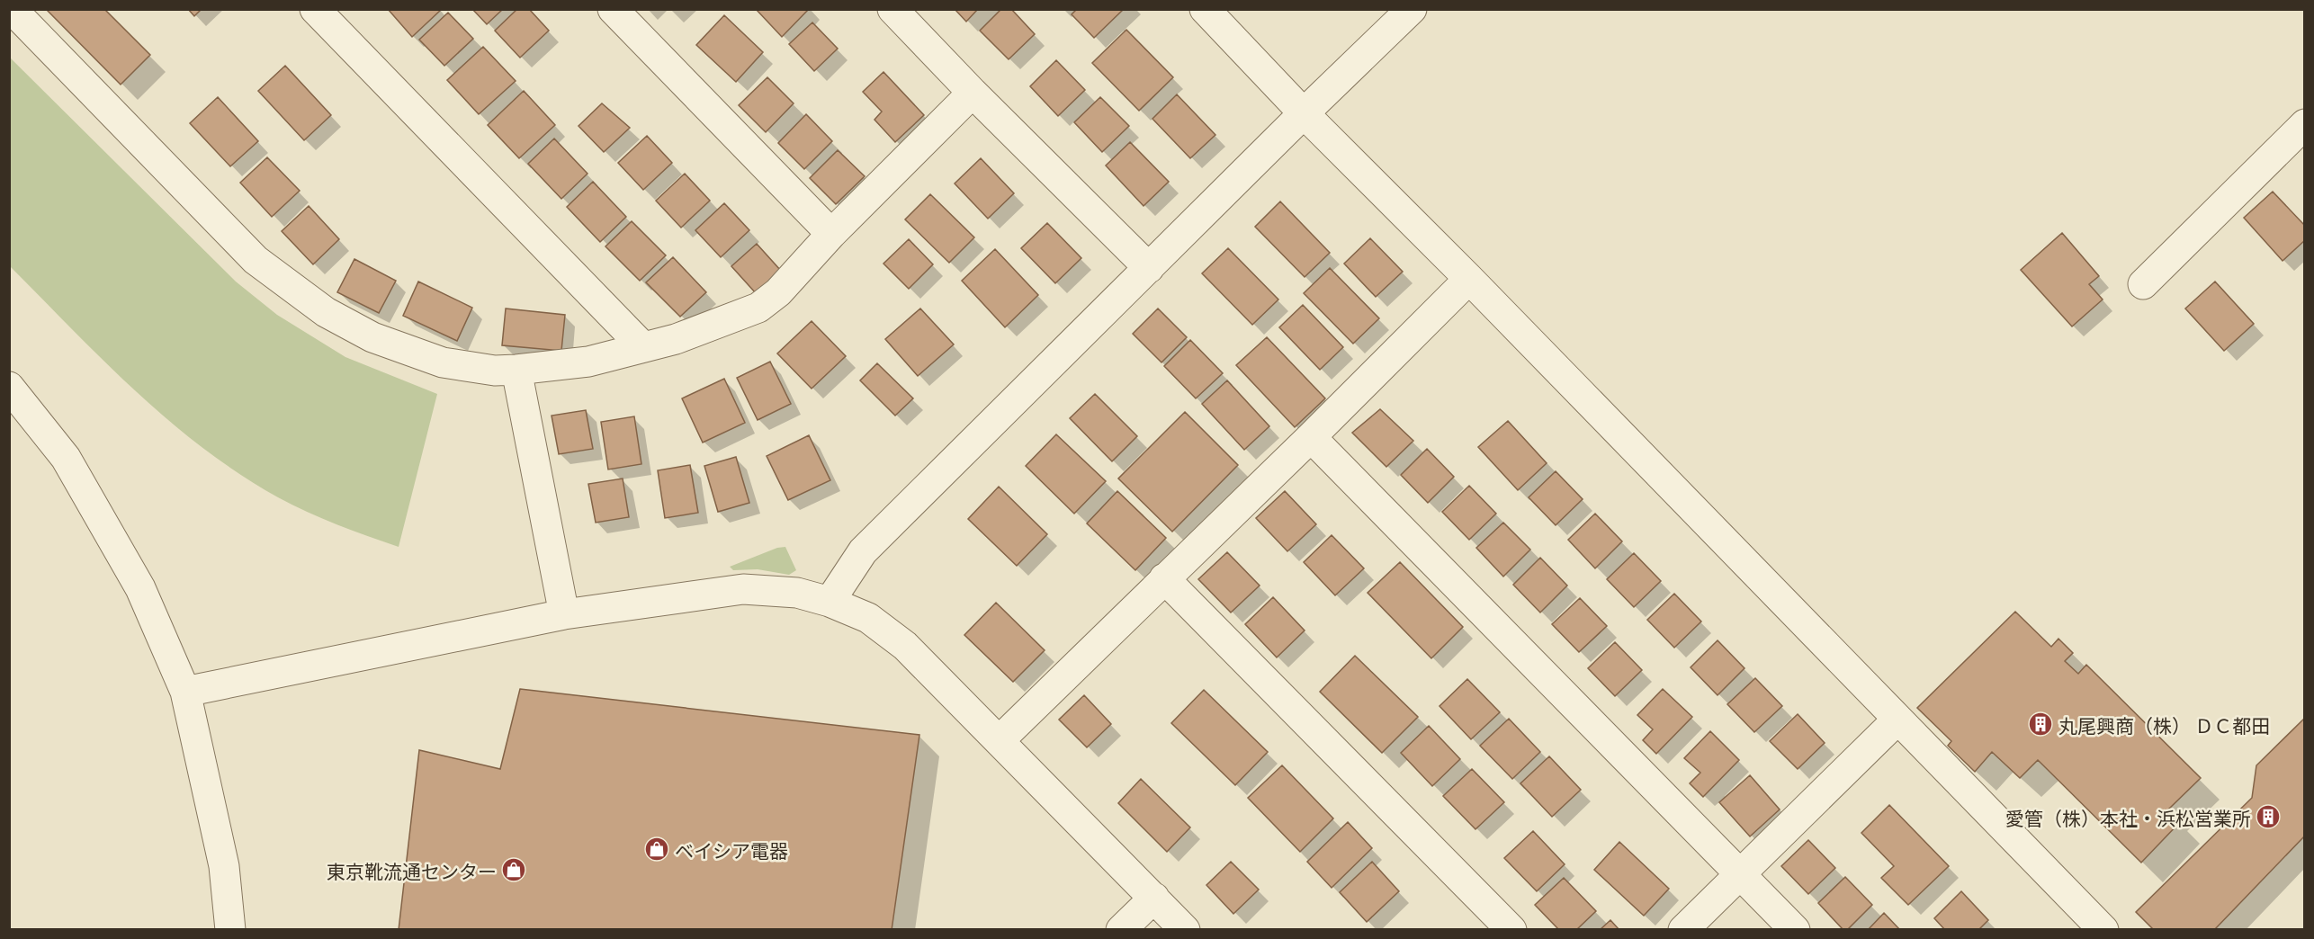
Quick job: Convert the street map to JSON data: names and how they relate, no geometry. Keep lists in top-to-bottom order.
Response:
{
  "places": {
    "building": ["丸尾興商（株） ＤＣ都田", "愛管（株）本社・浜松営業所"],
    "shop": ["ベイシア電器", "東京靴流通センター"]
  }
}
